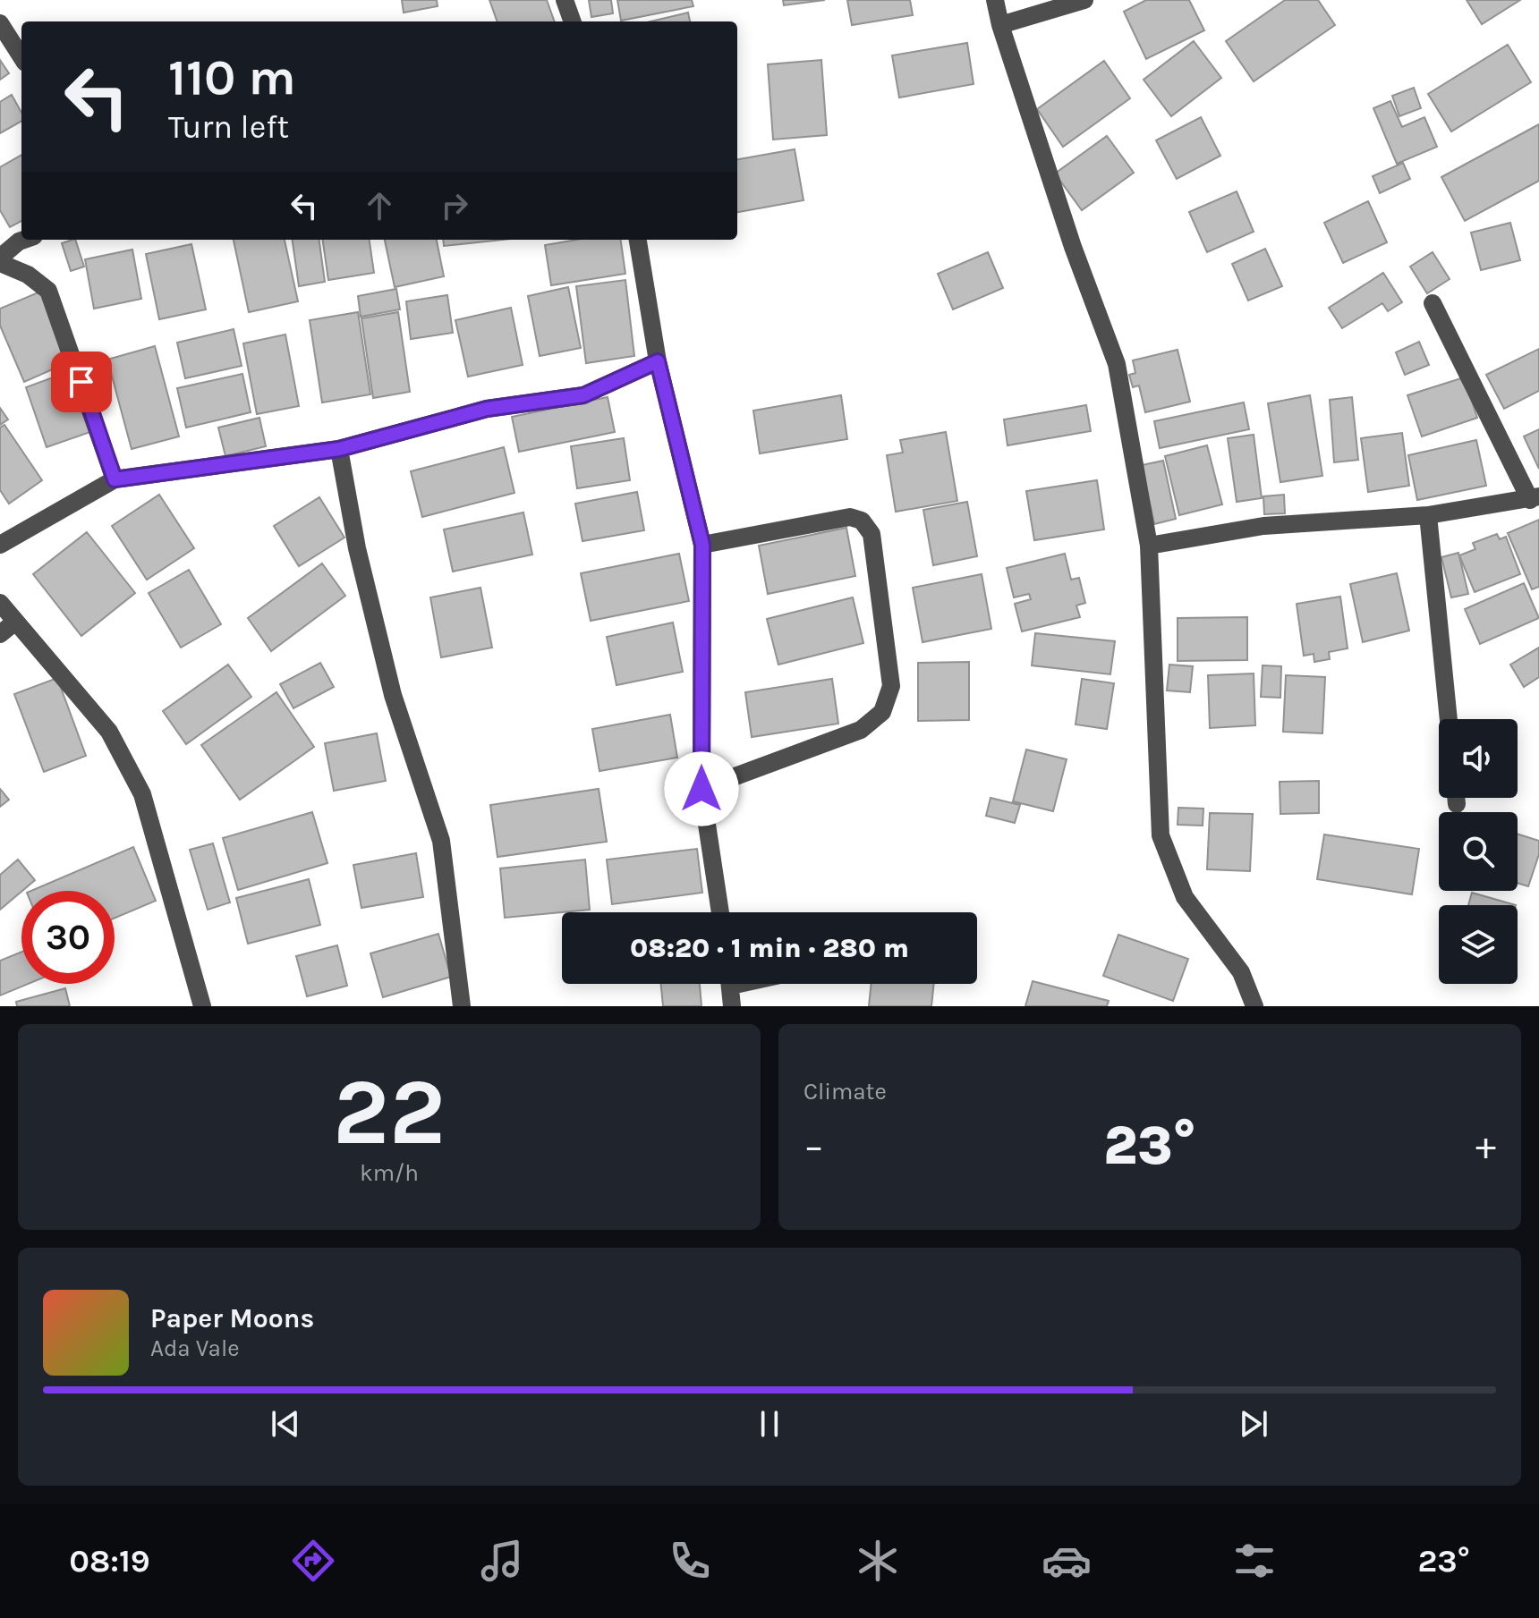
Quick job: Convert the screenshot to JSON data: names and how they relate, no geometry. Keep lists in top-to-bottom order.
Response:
{
  "page": {
    "turn": ["110 m", "Turn left"],
    "limit": "30",
    "trip": "08:20 · 1 min · 280 m",
    "tile": [
      ["22", "km/h"],
      "Climate"
    ],
    "heat": ["−", "23°", "+"],
    "song": ["Paper Moons", "Ada Vale"],
    "tabs": ["08:19", "23°"]
  }
}
